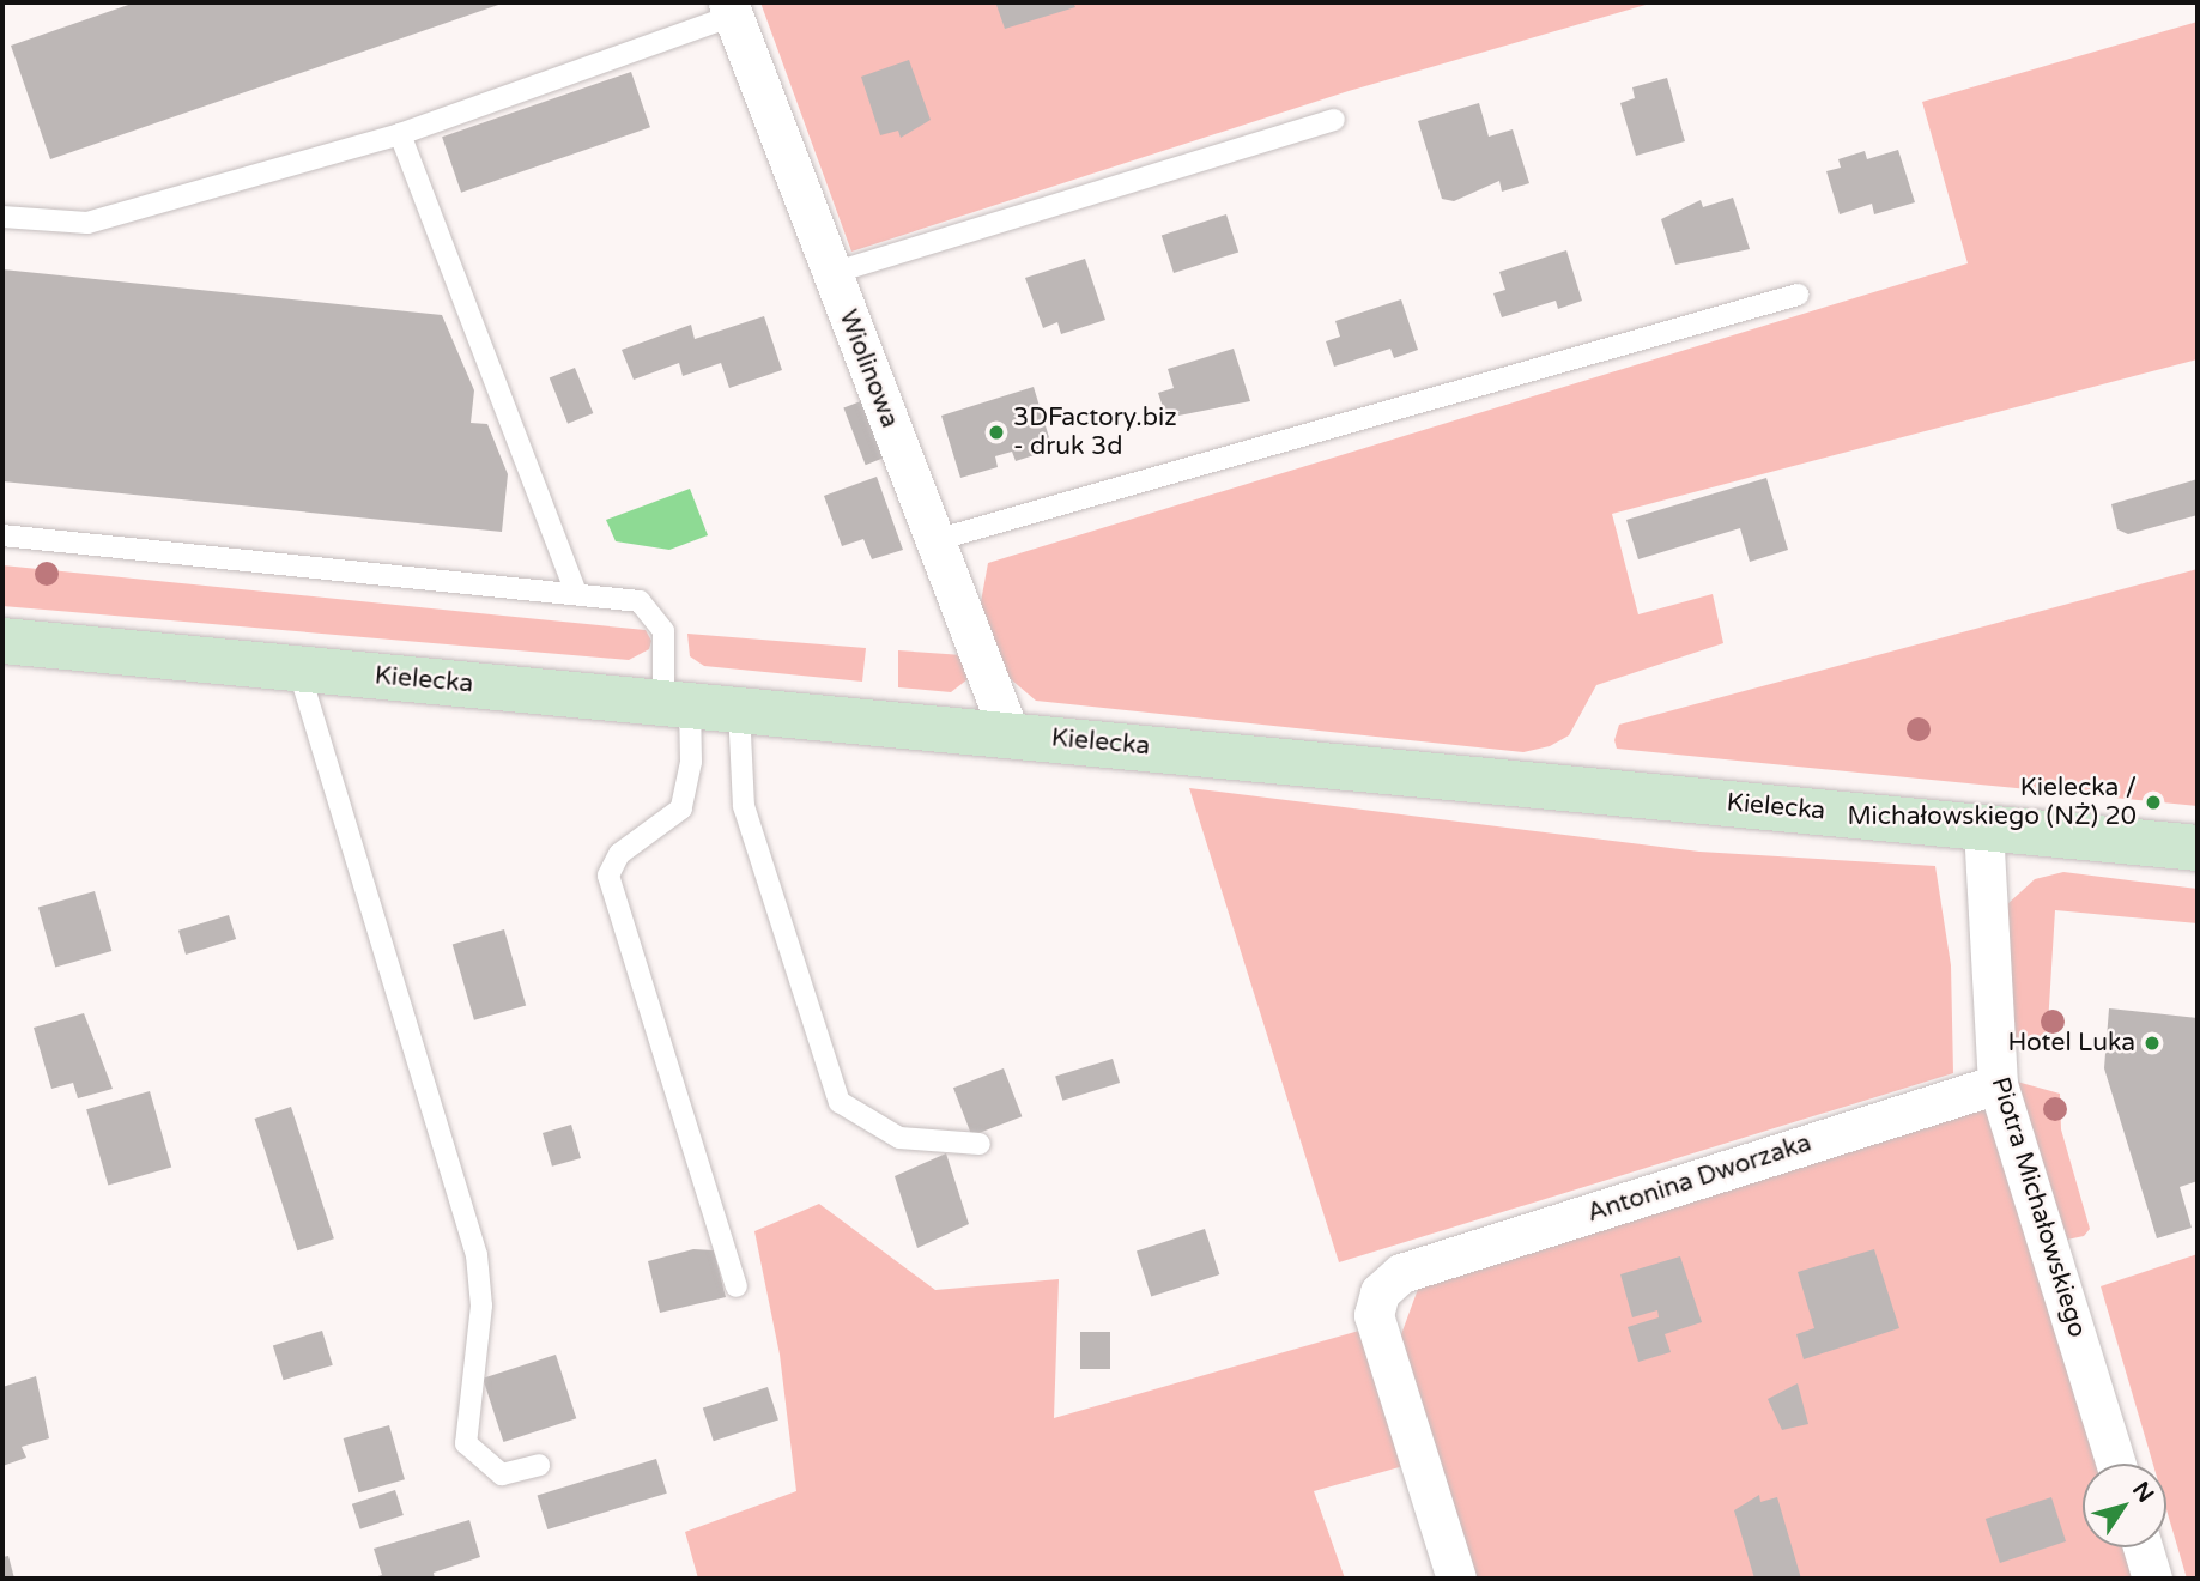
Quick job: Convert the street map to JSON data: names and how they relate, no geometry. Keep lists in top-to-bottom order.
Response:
{
  "streets": {
    "main road": ["Kielecka"],
    "street": ["Wiolinowa", "Antonina Dworzaka", "Piotra Michałowskiego"]
  },
  "crossings": [
    ["Wiolinowa", "Kielecka"],
    ["Kielecka", "Piotra Michałowskiego"],
    ["Antonina Dworzaka", "Piotra Michałowskiego"]
  ],
  "places": ["3DFactory.biz - druk 3d", "Kielecka / Michałowskiego (NŻ) 20", "Hotel Luka"],
  "north": "top right"
}
